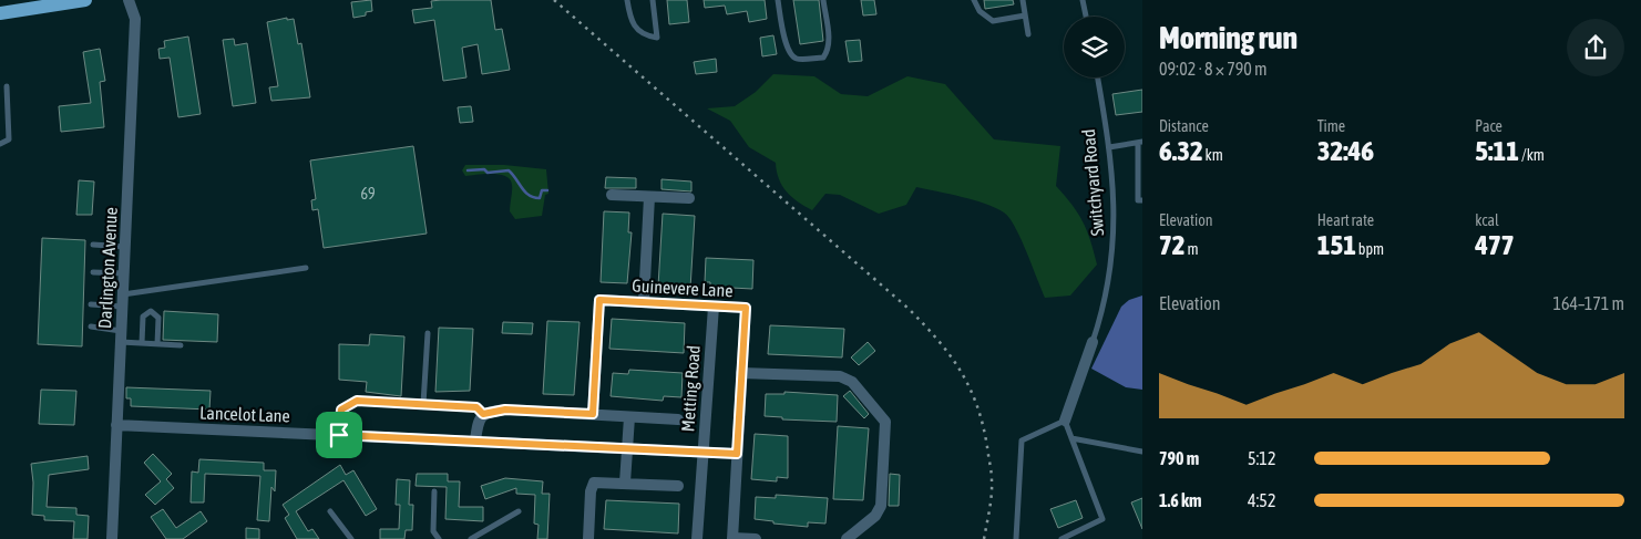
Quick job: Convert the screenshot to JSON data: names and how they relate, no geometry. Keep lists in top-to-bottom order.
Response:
{
  "streets": {
    "street": [
      "Switchyard Road",
      "Darlington Avenue",
      "Guinevere Lane",
      "Metting Road",
      "Lancelot Lane"
    ]
  },
  "crossings": [
    ["Darlington Avenue", "Lancelot Lane"],
    ["Guinevere Lane", "Metting Road"],
    ["Guinevere Lane", "Lancelot Lane"],
    ["Metting Road", "Lancelot Lane"]
  ],
  "house_numbers": ["69"],
  "page": {
    "heading": ["Morning run", "09:02 · 8 × 790 m"],
    "stats": [
      ["Distance", "6.32 km"],
      ["Time", "32:46"],
      ["Pace", "5:11 /km"],
      ["Elevation", "72 m"],
      ["Heart rate", "151 bpm"],
      ["kcal", "477"]
    ],
    "chart": ["Elevation", "164–171 m"],
    "list": [
      {
        "name": "790 m",
        "note": "5:12"
      },
      {
        "name": "1.6 km",
        "note": "4:52"
      }
    ]
  }
}
